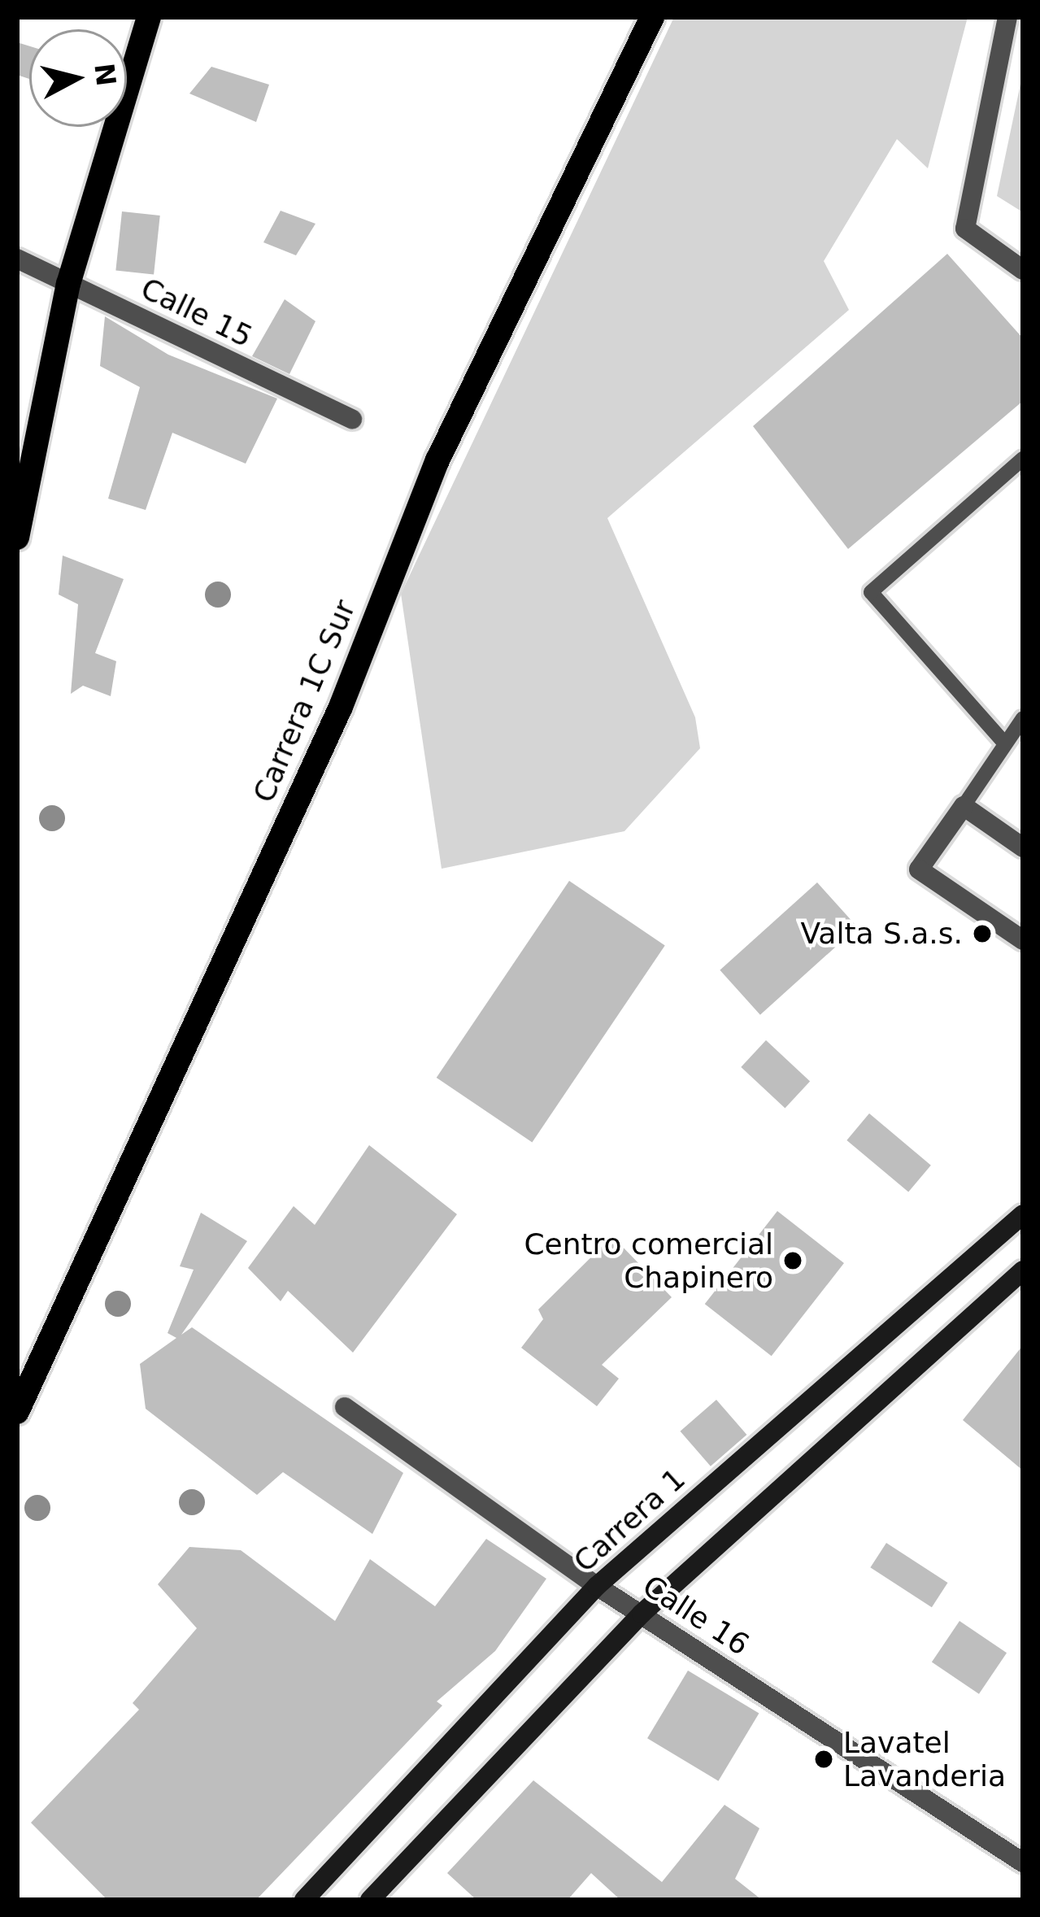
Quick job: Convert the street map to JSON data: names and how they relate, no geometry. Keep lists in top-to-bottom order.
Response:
{
  "streets": {
    "main road": ["Carrera 1C Sur", "Carrera 1"],
    "street": ["Calle 15", "Calle 16"]
  },
  "crossings": [
    ["Carrera 1", "Calle 16"]
  ],
  "places": ["Valta S.a.s.", "Centro comercial Chapinero", "Lavatel Lavanderia"],
  "north": "right"
}
